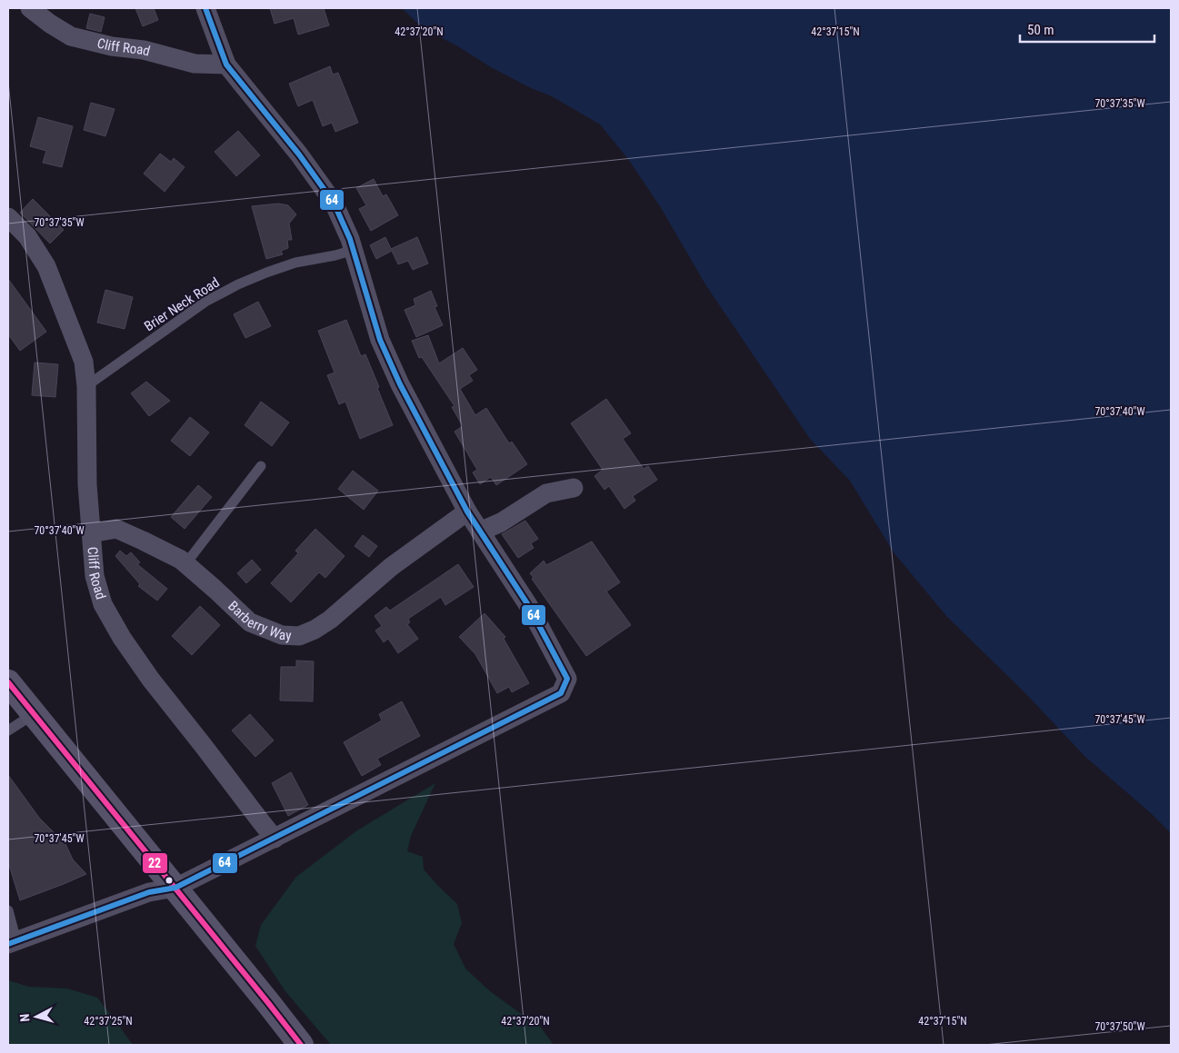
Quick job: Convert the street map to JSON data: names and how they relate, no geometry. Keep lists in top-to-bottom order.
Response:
{
  "streets": {
    "street": ["Cliff Road", "Barberry Way"],
    "lane": ["Brier Neck Road"]
  },
  "crossings": [
    ["Cliff Road", "Brier Neck Road"],
    ["Cliff Road", "Barberry Way"]
  ],
  "lines": ["transit line 64", "transit line 22"],
  "scale_bar": "50 m",
  "north": "left",
  "coordinates": [
    "42°37'20\"N",
    "42°37'15\"N",
    "70°37'35\"W",
    "70°37'40\"W",
    "70°37'45\"W",
    "42°37'25\"N",
    "70°37'50\"W"
  ]
}
